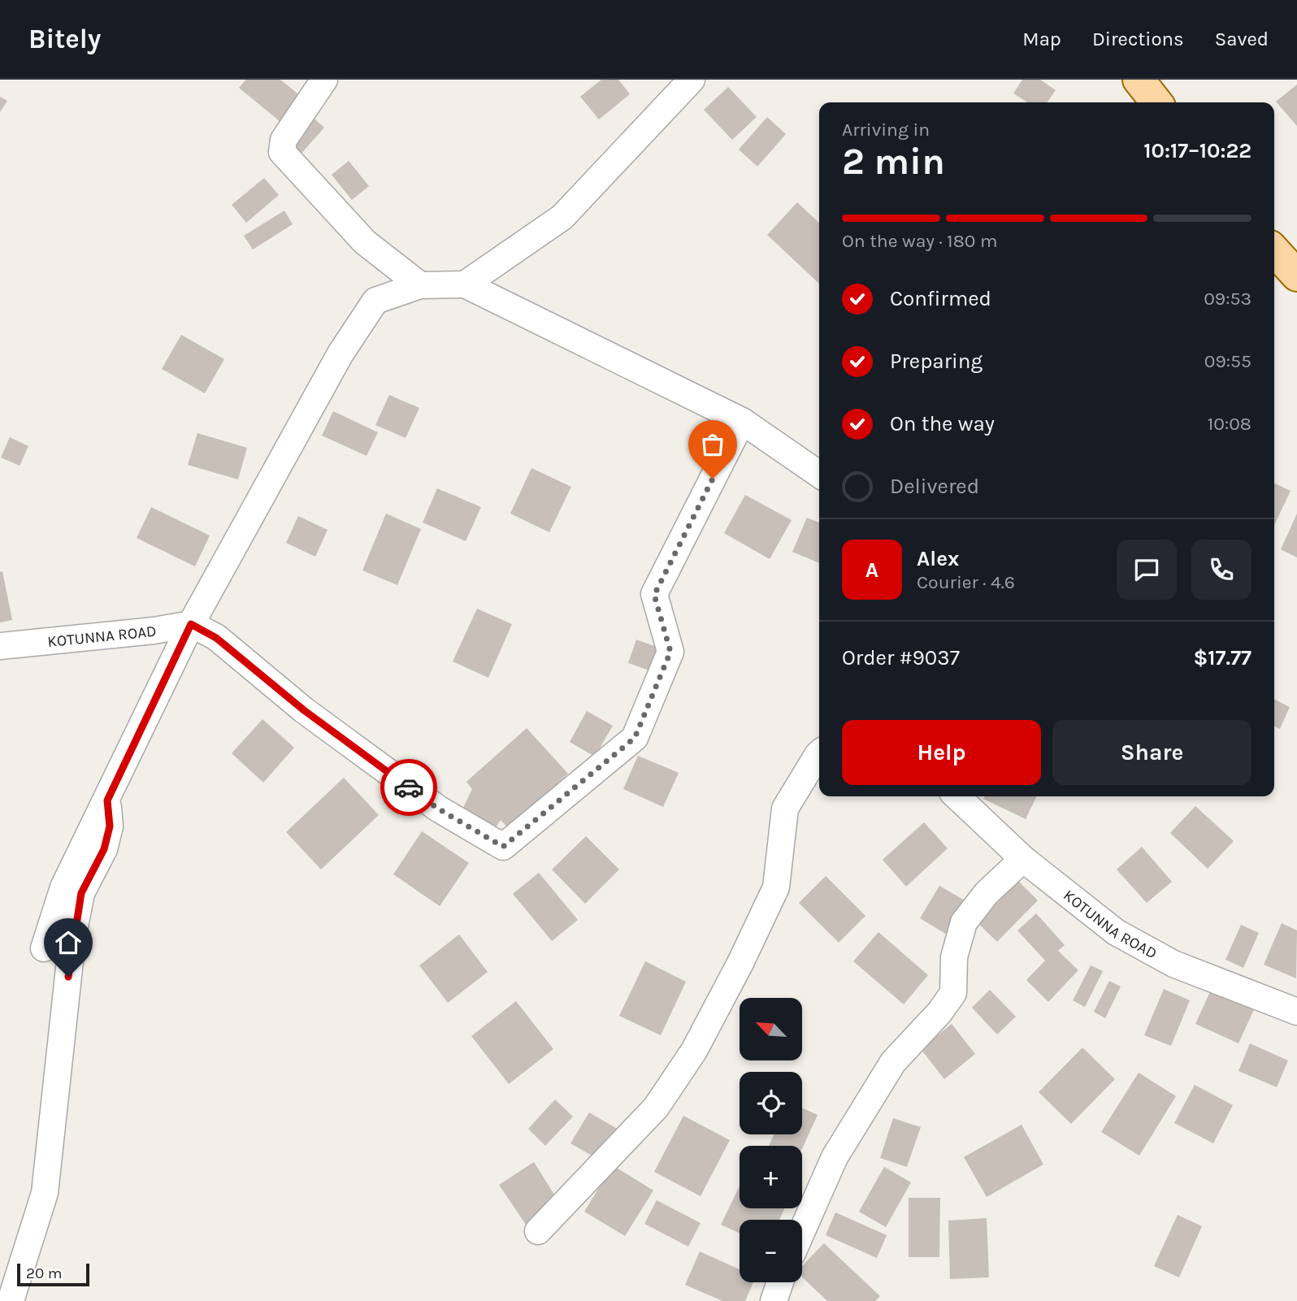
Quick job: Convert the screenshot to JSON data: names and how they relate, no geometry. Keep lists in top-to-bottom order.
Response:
{
  "streets": {
    "street": ["KOTUNNA ROAD"]
  },
  "scale_bar": "20 m",
  "north": "top left",
  "page": {
    "header": "Bitely",
    "nav": ["Map", "Directions", "Saved"],
    "heading": ["2 min", "Arriving in", "10:17–10:22"],
    "panel": [
      "Alex",
      "Courier · 4.6",
      "Order #9037",
      "$17.77"
    ],
    "bar": "On the way · 180 m",
    "list": [
      ["Confirmed", "09:53"],
      ["Preparing", "09:55"],
      ["On the way", "10:08"],
      "Delivered"
    ],
    "round": "A",
    "buttons": ["Help", "Share"],
    "map_buttons": ["+", "−"],
    "scale": "20 m"
  }
}
